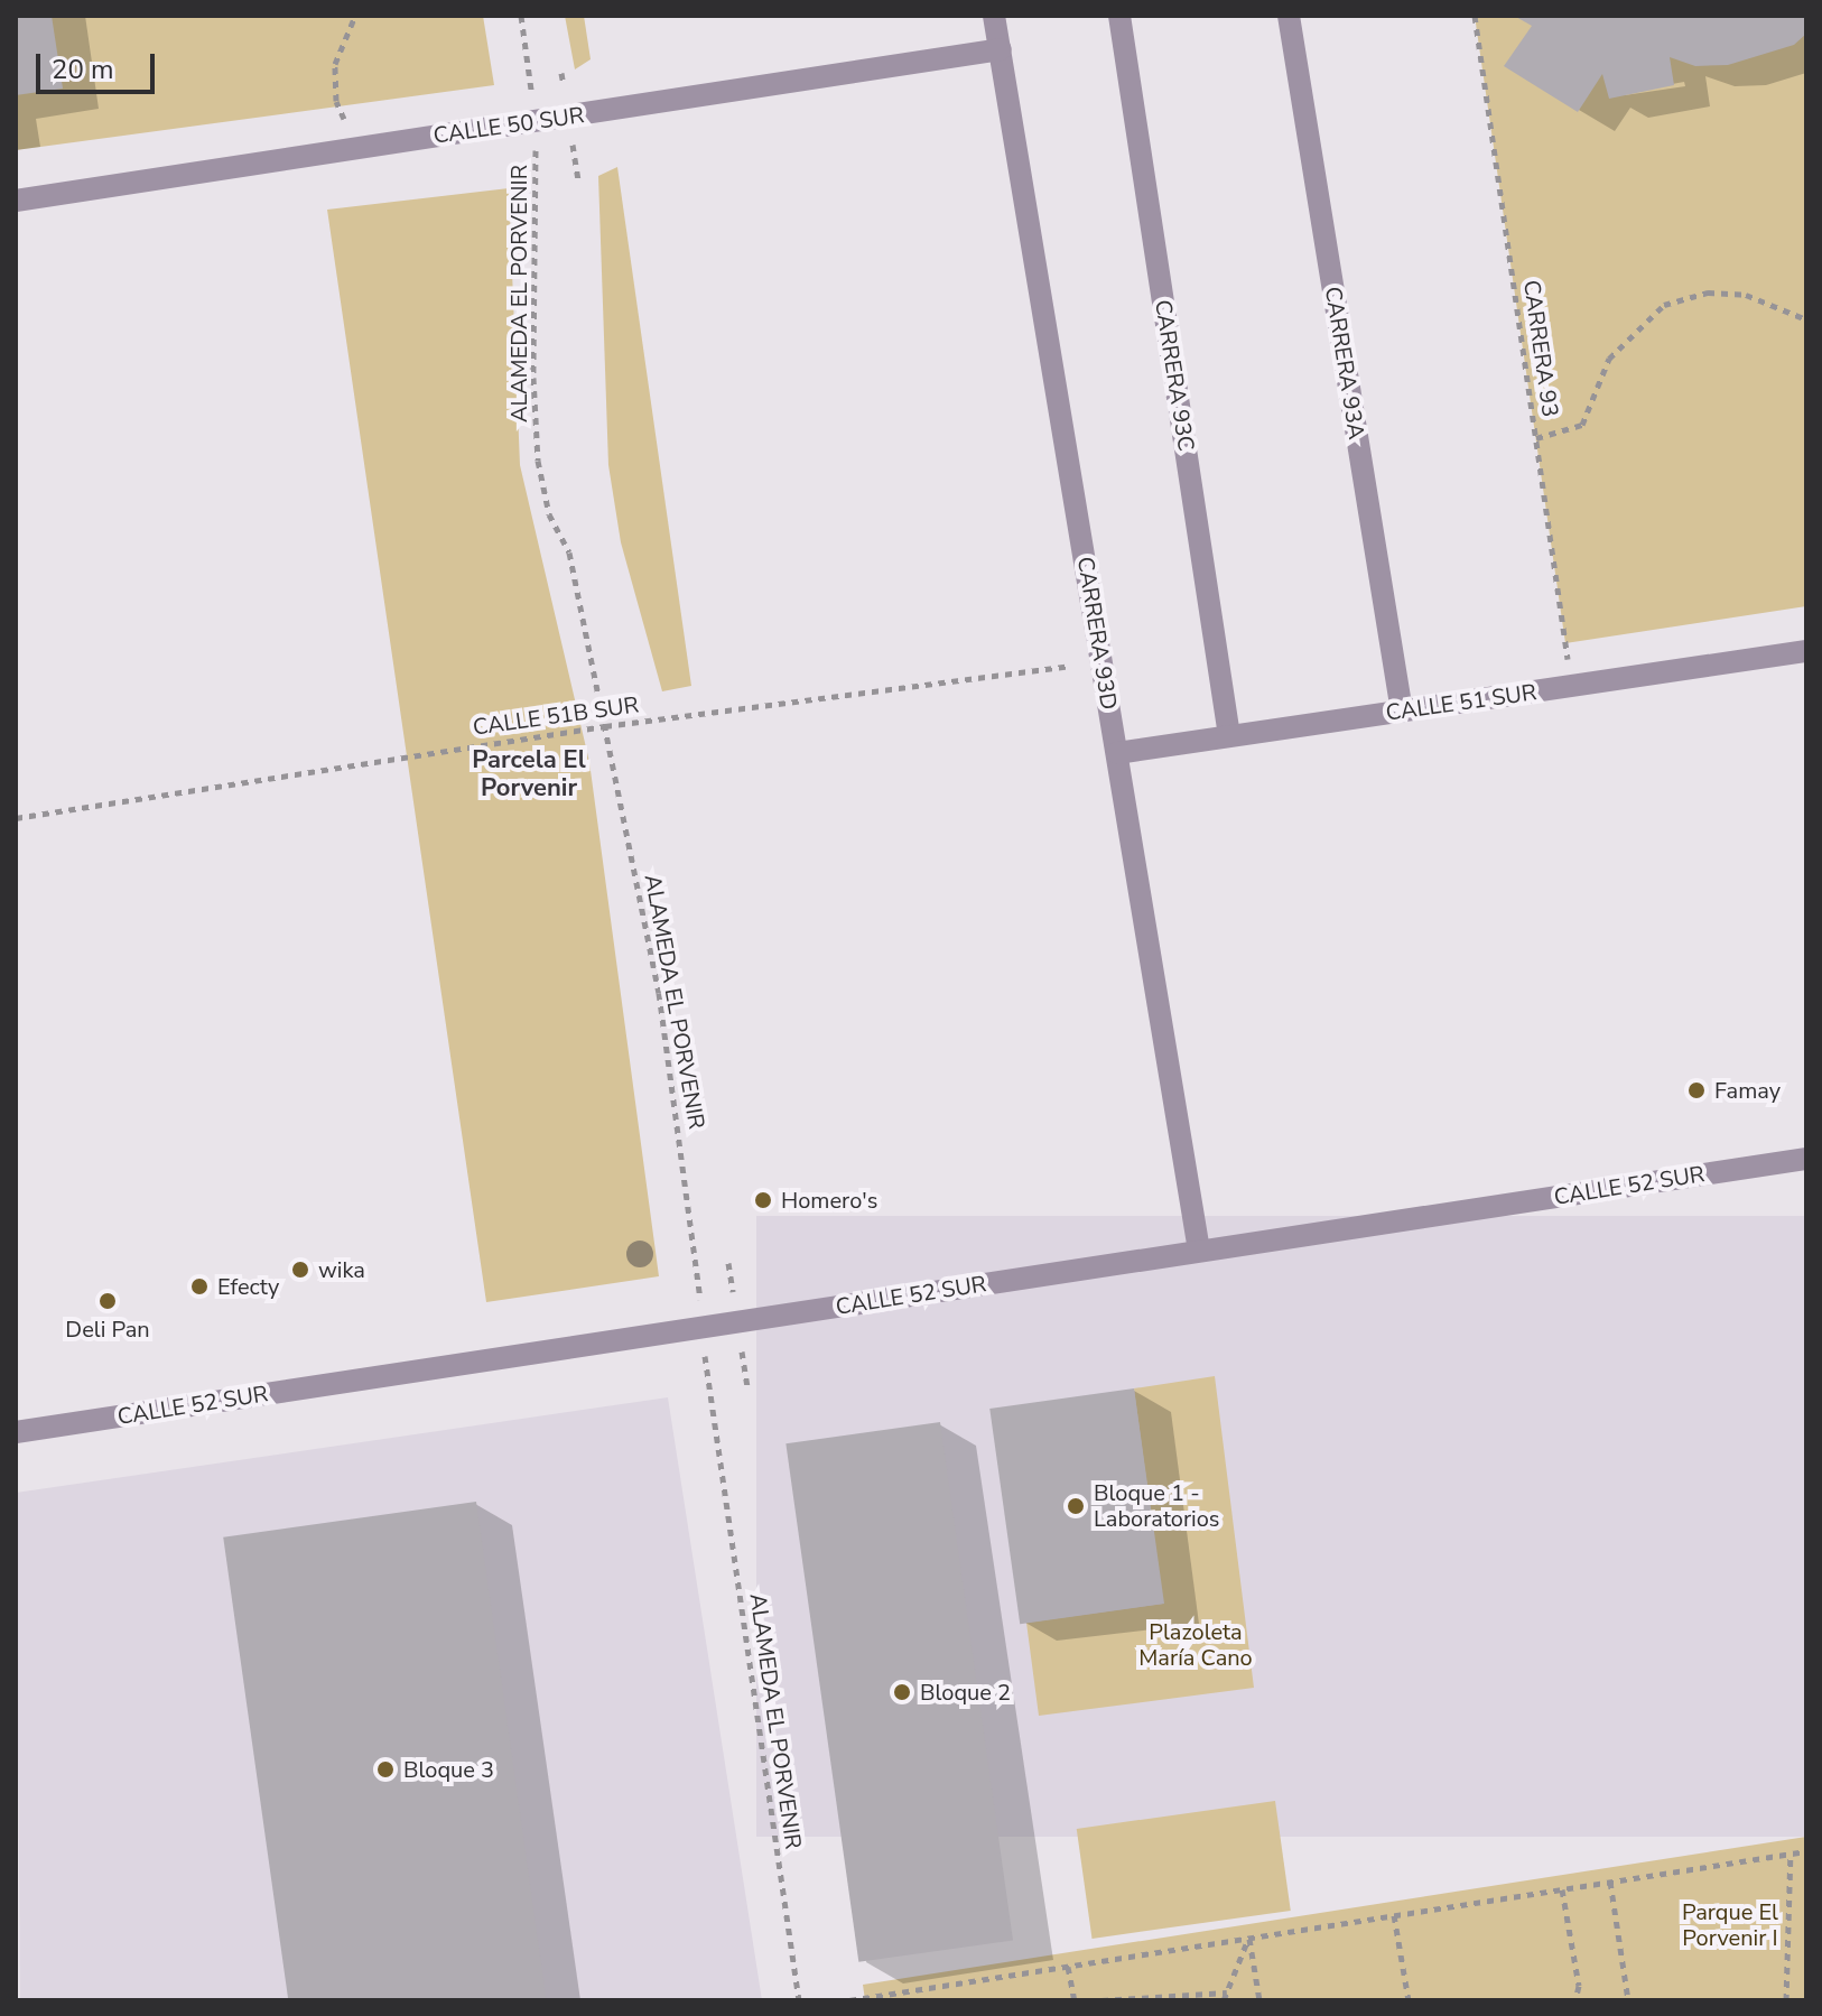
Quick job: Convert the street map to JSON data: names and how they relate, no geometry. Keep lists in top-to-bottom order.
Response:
{
  "streets": {
    "street": [
      "CALLE 50 SUR",
      "CARRERA 93A",
      "CARRERA 93C",
      "CARRERA 93D",
      "CALLE 51 SUR",
      "CALLE 52 SUR"
    ],
    "path": ["ALAMEDA EL PORVENIR", "CARRERA 93", "CALLE 51B SUR"]
  },
  "crossings": [
    ["CALLE 50 SUR", "ALAMEDA EL PORVENIR"],
    ["CALLE 50 SUR", "CARRERA 93D"],
    ["ALAMEDA EL PORVENIR", "CALLE 51B SUR"],
    ["ALAMEDA EL PORVENIR", "CALLE 52 SUR"],
    ["CARRERA 93", "CALLE 51 SUR"],
    ["CARRERA 93A", "CALLE 51 SUR"],
    ["CARRERA 93C", "CALLE 51 SUR"],
    ["CARRERA 93D", "CALLE 51 SUR"],
    ["CARRERA 93D", "CALLE 51B SUR"],
    ["CARRERA 93D", "CALLE 52 SUR"]
  ],
  "districts": ["Parcela El Porvenir"],
  "parks": ["Plazoleta María Cano", "Parque El Porvenir I"],
  "places": [
    "Famay",
    "Homero's",
    "wika",
    "Efecty",
    "Deli Pan",
    "Bloque 1 - Laboratorios",
    "Bloque 2",
    "Bloque 3"
  ],
  "scale_bar": "20 m"
}
